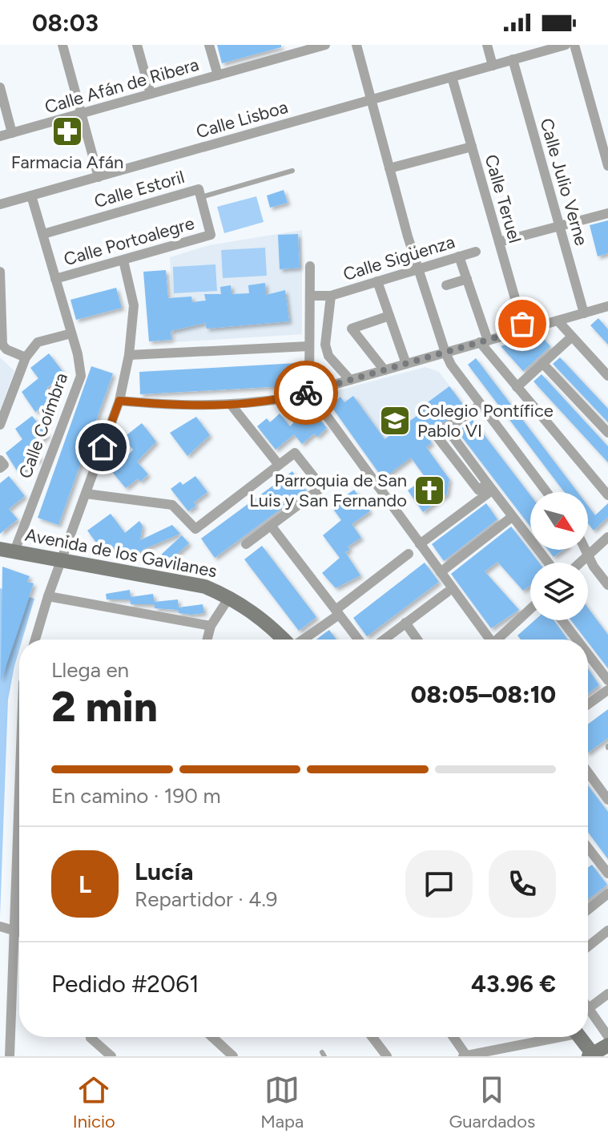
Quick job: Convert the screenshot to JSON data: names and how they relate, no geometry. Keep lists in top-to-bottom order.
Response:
{
  "streets": {
    "street": [
      "Calle Afán de Ribera",
      "Calle Lisboa",
      "Calle Julio Verne",
      "Calle Estoril",
      "Calle Teruel",
      "Calle Portoalegre",
      "Calle Sigüenza",
      "Calle Coímbra",
      "Avenida de los Gavilanes"
    ]
  },
  "crossings": [
    ["Calle Lisboa", "Calle Julio Verne"],
    ["Calle Lisboa", "Calle Teruel"],
    ["Calle Lisboa", "Calle Coímbra"],
    ["Calle Estoril", "Calle Portoalegre"],
    ["Calle Estoril", "Calle Coímbra"],
    ["Calle Portoalegre", "Calle Coímbra"],
    ["Calle Coímbra", "Avenida de los Gavilanes"]
  ],
  "places": {
    "pharmacy": ["Farmacia Afán"],
    "school or university": ["Colegio Pontífice Pablo VI"],
    "church": ["Parroquia de San Luis y San Fernando"]
  },
  "north": "bottom right",
  "page": {
    "status": "08:03",
    "heading": ["2 min", "Llega en", "08:05–08:10"],
    "panel": [
      "Lucía",
      "Repartidor · 4.9",
      "Pedido #2061",
      "43.96 €"
    ],
    "bar": "En camino · 190 m",
    "round": "L",
    "tabs": ["Inicio", "Mapa", "Guardados"]
  }
}
